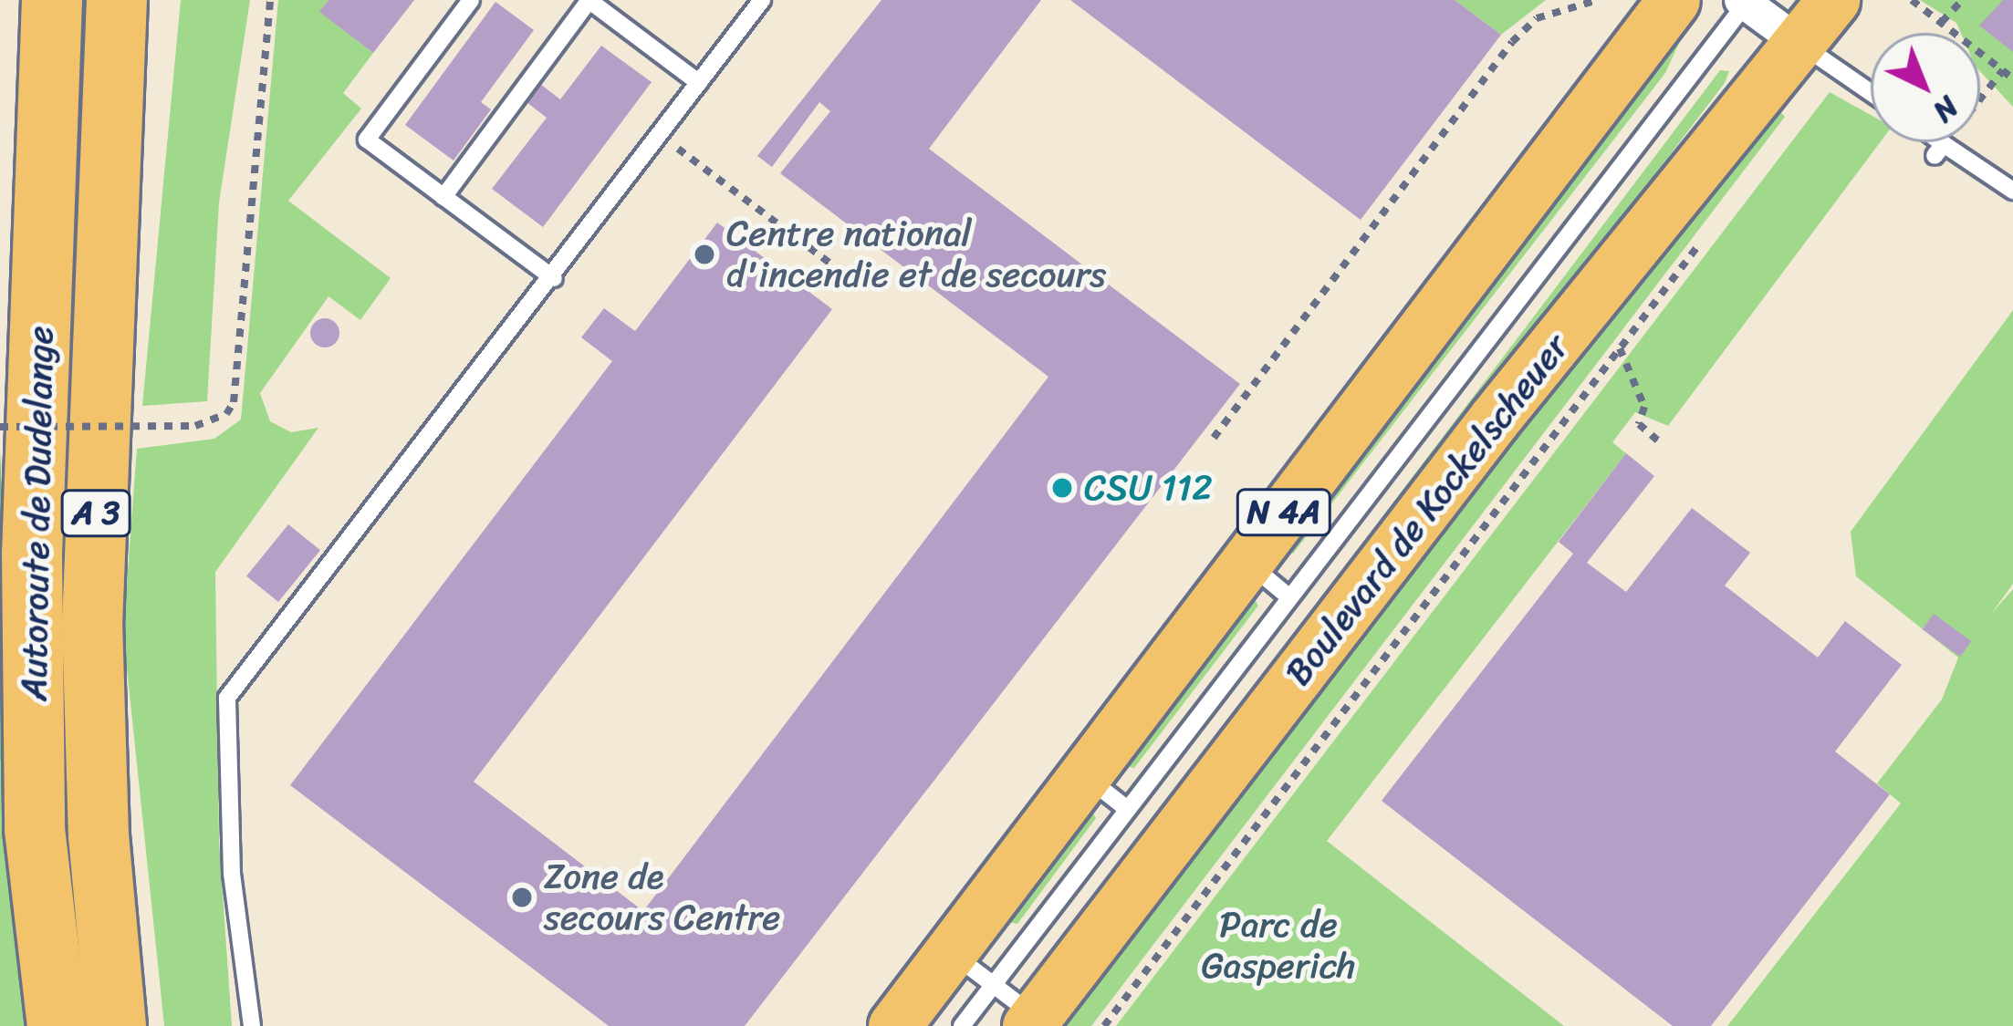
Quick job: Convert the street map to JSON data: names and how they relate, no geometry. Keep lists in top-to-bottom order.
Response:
{
  "streets": {
    "highway": ["Autoroute de Dudelange", "A 3"],
    "main road": ["Boulevard de Kockelscheuer", "N 4A"]
  },
  "parks": ["Parc de Gasperich"],
  "places": ["Centre national d'incendie et de secours", "CSU 112", "Zone de secours Centre"],
  "north": "bottom right"
}
